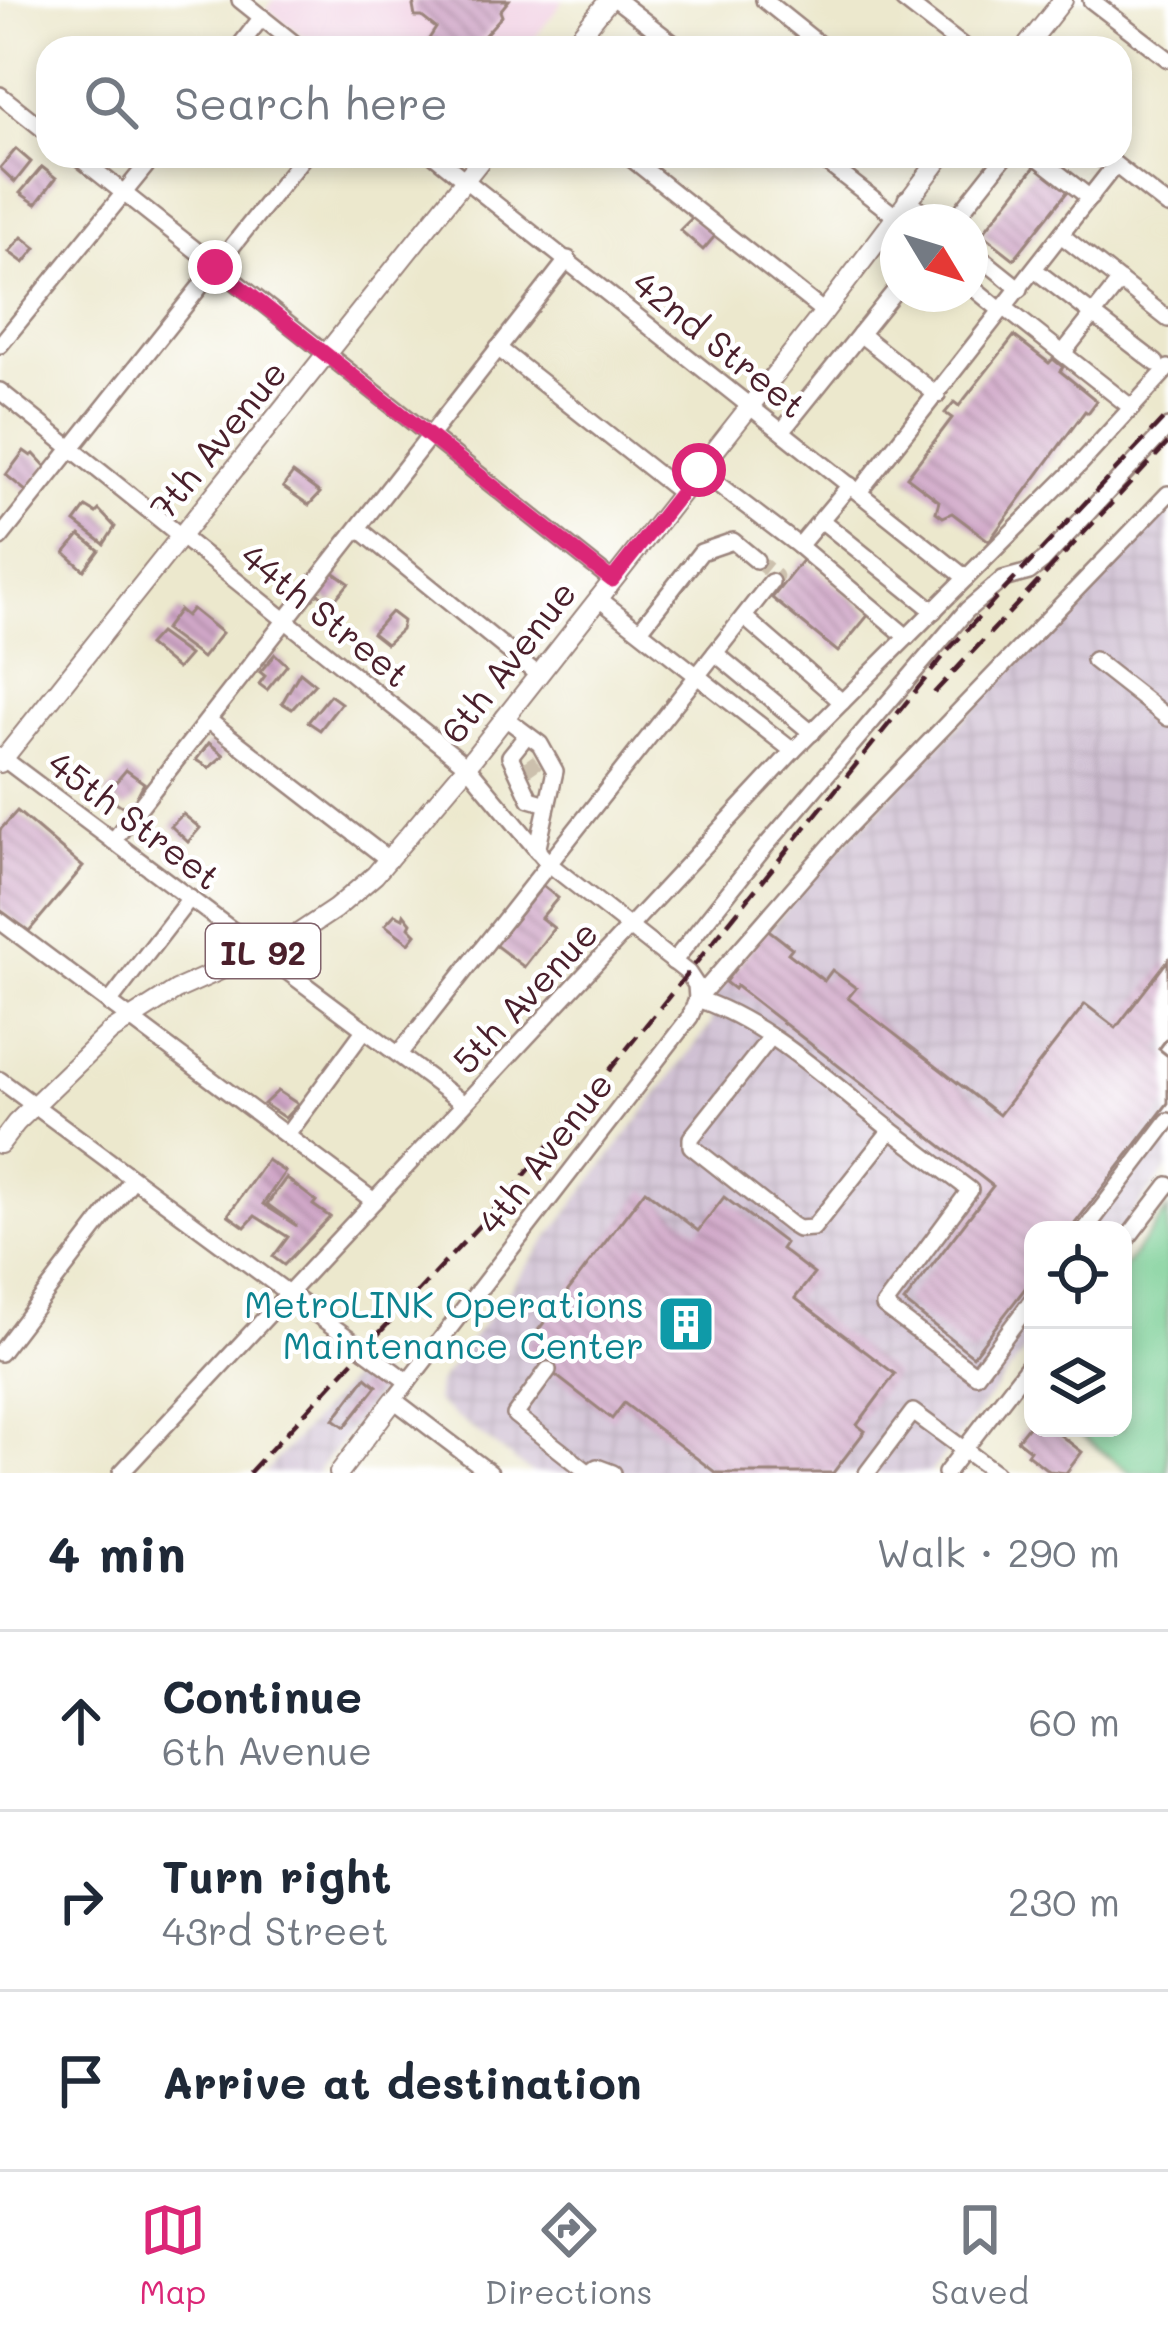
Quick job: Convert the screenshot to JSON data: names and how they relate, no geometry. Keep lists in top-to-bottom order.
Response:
{
  "streets": {
    "main road": ["7th Avenue", "6th Avenue", "IL 92"],
    "street": [
      "42nd Street",
      "44th Street",
      "45th Street",
      "5th Avenue",
      "4th Avenue"
    ]
  },
  "crossings": [
    ["42nd Street", "7th Avenue"],
    ["42nd Street", "6th Avenue"],
    ["42nd Street", "5th Avenue"],
    ["7th Avenue", "44th Street"],
    ["7th Avenue", "45th Street"],
    ["44th Street", "6th Avenue"],
    ["44th Street", "5th Avenue"],
    ["44th Street", "4th Avenue"],
    ["6th Avenue", "45th Street"],
    ["6th Avenue", "IL 92"],
    ["45th Street", "5th Avenue"]
  ],
  "places": {
    "building": ["MetroLINK Operations Maintenance Center"]
  },
  "north": "bottom right",
  "page": {
    "search": "Search here",
    "heading": ["4 min", "Walk · 290 m"],
    "list": [
      ["Continue", "6th Avenue", "60 m"],
      ["Turn right", "43rd Street", "230 m"],
      "Arrive at destination"
    ],
    "nav": ["Map", "Directions", "Saved"]
  }
}
